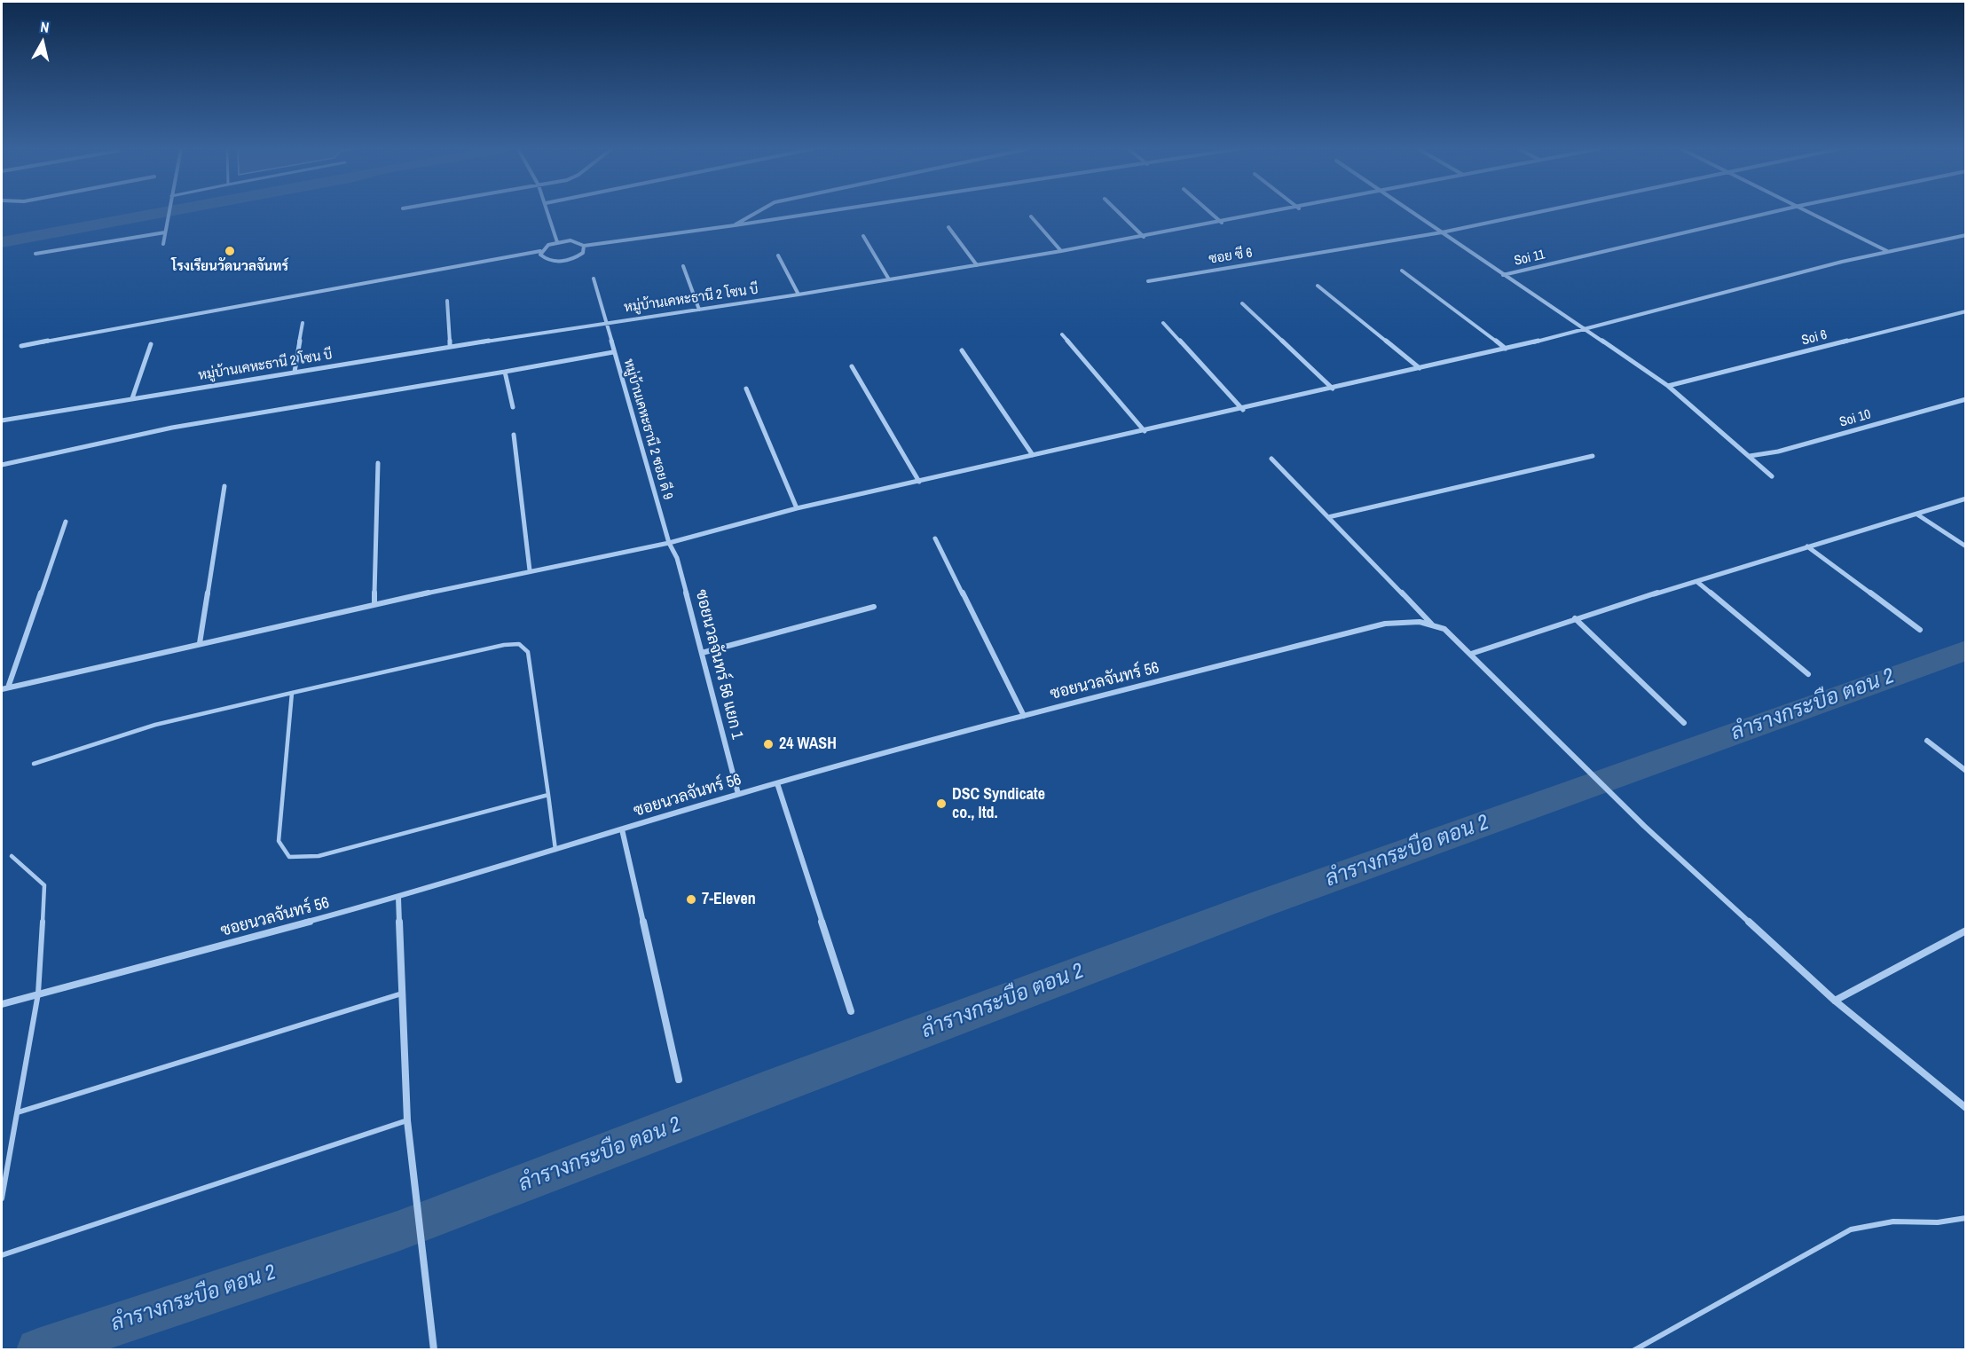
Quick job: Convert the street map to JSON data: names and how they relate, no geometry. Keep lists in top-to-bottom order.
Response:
{
  "streets": {
    "street": [
      "ซอย ซี 6",
      "Soi 11",
      "หมู่บ้านเคหะธานี 2 โซน บี",
      "Soi 6",
      "Soi 10",
      "หมู่บ้านเคหะธานี 2 ซอย ดี 9",
      "ซอยนวลจันทร์ 56 แยก 1",
      "ซอยนวลจันทร์ 56"
    ]
  },
  "crossings": [
    ["หมู่บ้านเคหะธานี 2 โซน บี", "หมู่บ้านเคหะธานี 2 ซอย ดี 9"],
    ["หมู่บ้านเคหะธานี 2 ซอย ดี 9", "ซอยนวลจันทร์ 56 แยก 1"],
    ["ซอยนวลจันทร์ 56 แยก 1", "ซอยนวลจันทร์ 56"]
  ],
  "water": ["ลำรางกระบือ ตอน 2"],
  "places": [
    "โรงเรียนวัดนวลจันทร์",
    "24 WASH",
    "DSC Syndicate co., ltd.",
    "7-Eleven"
  ],
  "north": "top"
}
